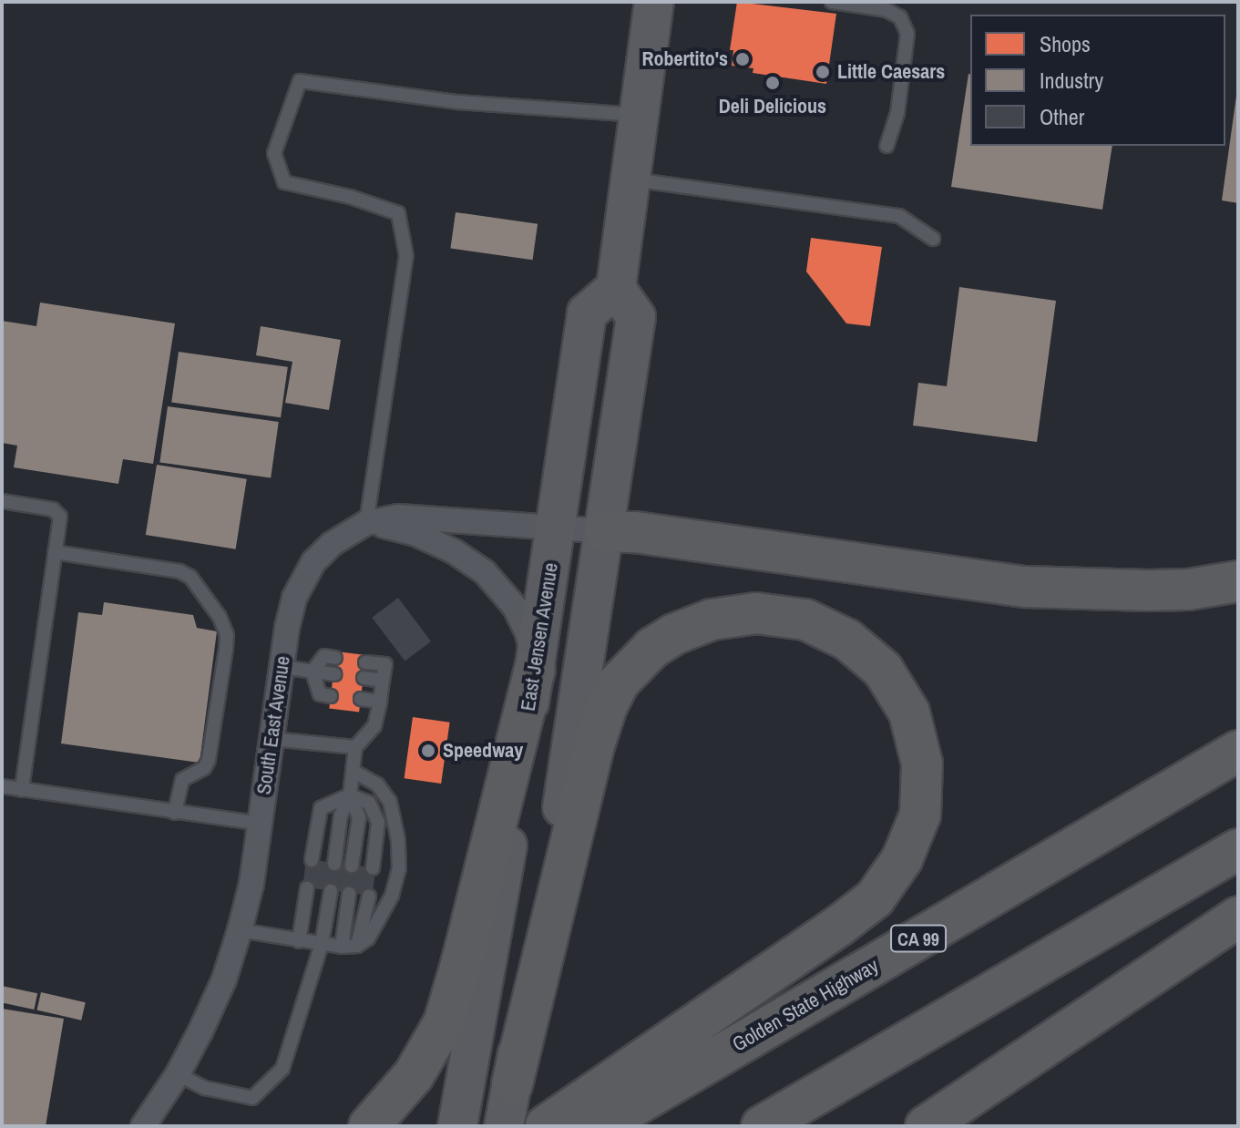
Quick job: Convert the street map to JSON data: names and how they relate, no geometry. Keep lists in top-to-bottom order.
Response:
{
  "streets": {
    "highway": ["CA 99", "Golden State Highway"],
    "main road": ["East Jensen Avenue"],
    "street": ["South East Avenue"]
  },
  "crossings": [
    ["East Jensen Avenue", "South East Avenue"]
  ],
  "places": [
    "Robertito's",
    "Little Caesars",
    "Deli Delicious",
    "Speedway"
  ],
  "legend": ["Shops", "Industry", "Other"]
}
